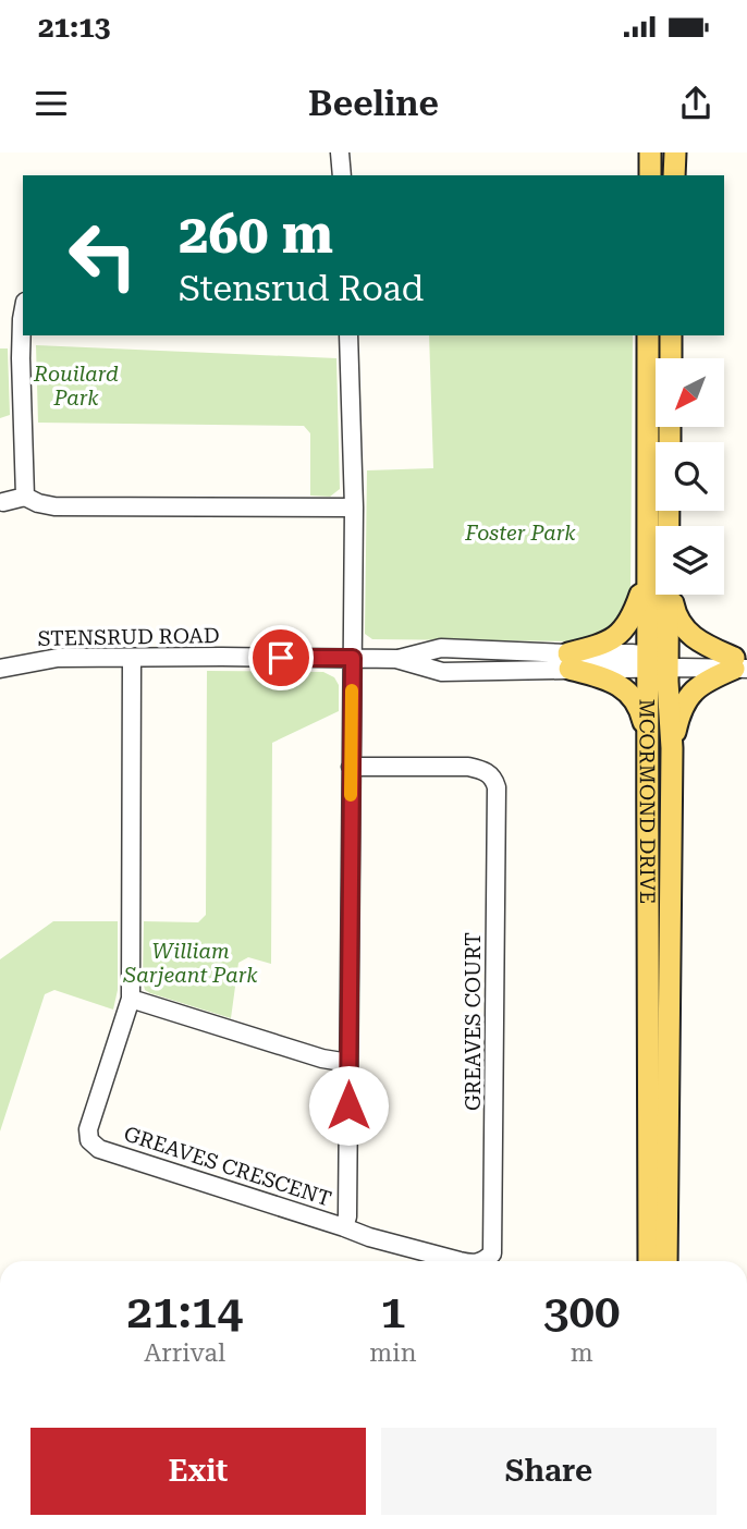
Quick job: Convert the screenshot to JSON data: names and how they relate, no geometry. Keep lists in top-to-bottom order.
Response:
{
  "streets": {
    "main road": ["MCORMOND DRIVE"],
    "street": ["STENSRUD ROAD", "GREAVES COURT", "GREAVES CRESCENT"]
  },
  "crossings": [
    ["STENSRUD ROAD", "MCORMOND DRIVE"],
    ["STENSRUD ROAD", "GREAVES CRESCENT"],
    ["GREAVES COURT", "GREAVES CRESCENT"]
  ],
  "parks": ["Rouilard Park", "Foster Park", "William Sarjeant Park"],
  "north": "bottom left",
  "page": {
    "status": "21:13",
    "header": "Beeline",
    "turn": ["260 m", "Stensrud Road"],
    "eta": [
      "21:14",
      "Arrival",
      "1",
      "min",
      "300",
      "m"
    ],
    "buttons": ["Exit", "Share"]
  }
}
